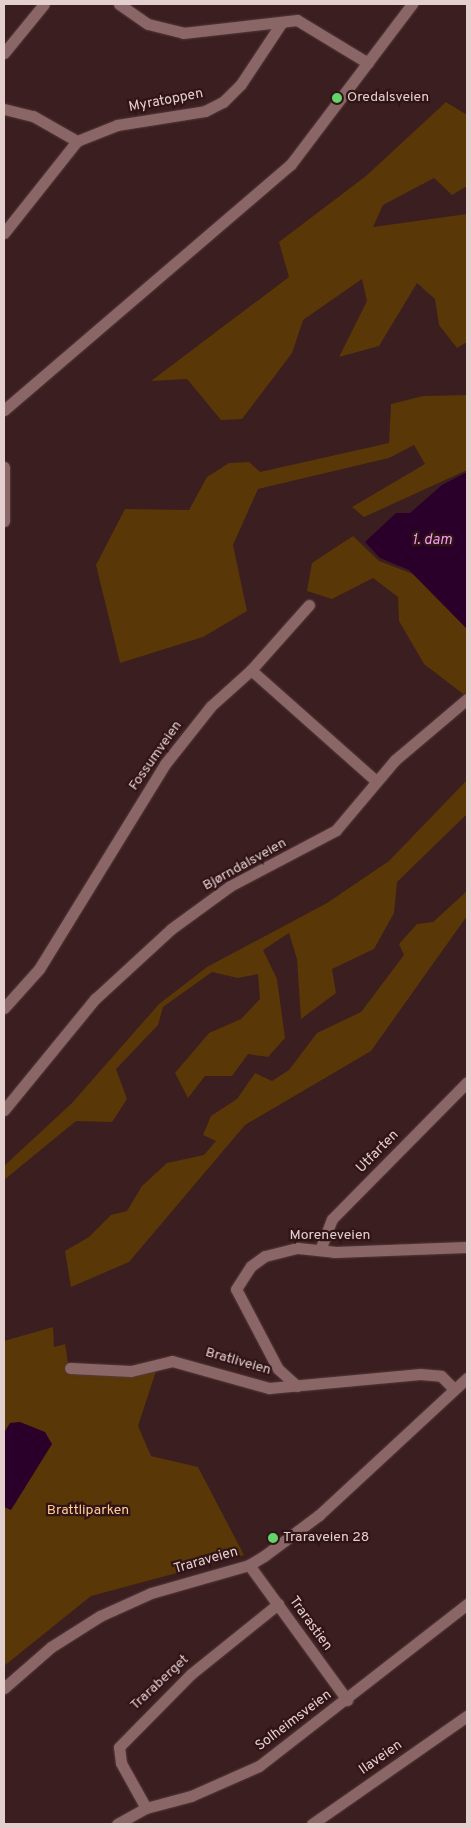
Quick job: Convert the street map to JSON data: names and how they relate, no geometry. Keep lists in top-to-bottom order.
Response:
{
  "streets": {
    "street": [
      "Myratoppen",
      "Fossumveien",
      "Bjørndalsveien",
      "Utfarten",
      "Moreneveien",
      "Bratliveien",
      "Traraveien",
      "Trarastien",
      "Traraberget",
      "Solheimsveien",
      "Ilaveien"
    ]
  },
  "crossings": [
    ["Utfarten", "Moreneveien"],
    ["Moreneveien", "Bratliveien"],
    ["Bratliveien", "Traraveien"],
    ["Traraveien", "Trarastien"],
    ["Trarastien", "Traraberget"],
    ["Trarastien", "Solheimsveien"],
    ["Traraberget", "Solheimsveien"]
  ],
  "water": ["1. dam"],
  "parks": ["Brattliparken"],
  "places": ["Oredalsveien", "Traraveien 28"]
}
